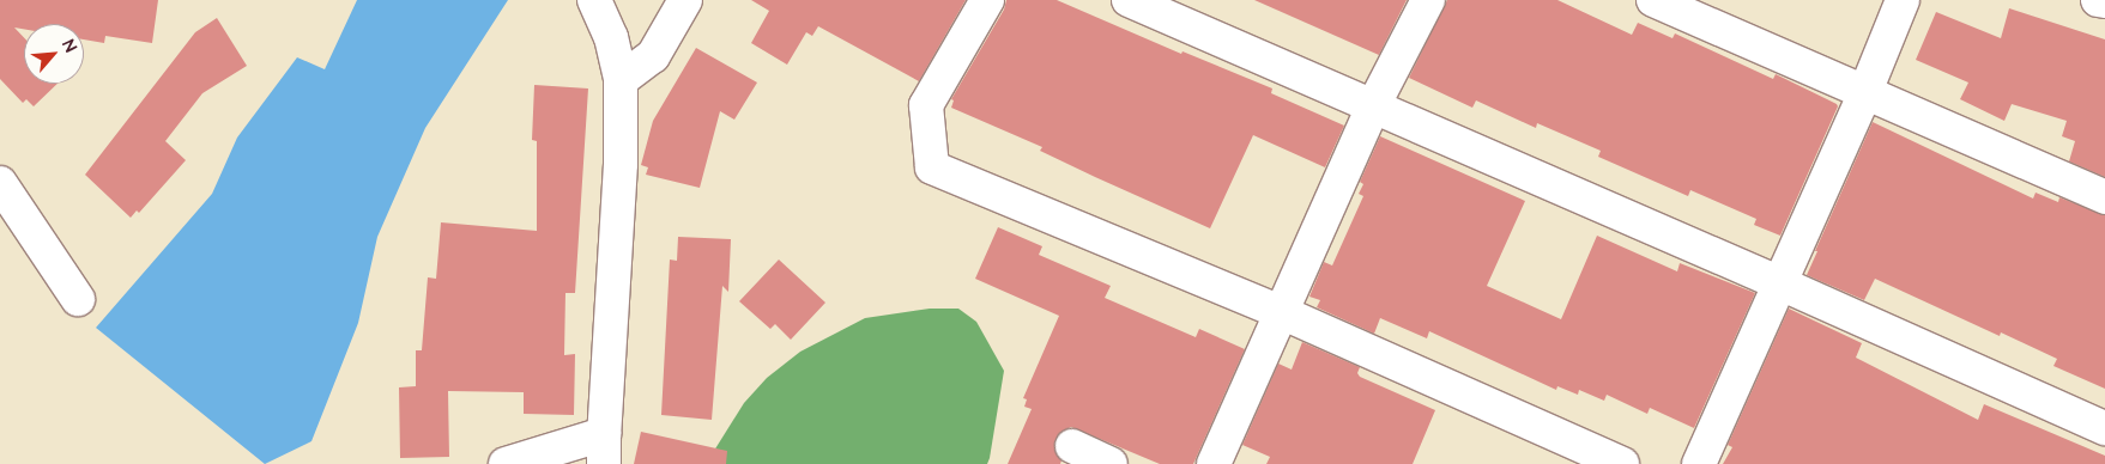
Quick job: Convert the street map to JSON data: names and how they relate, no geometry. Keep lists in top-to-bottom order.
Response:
{
  "north": "top right"
}
